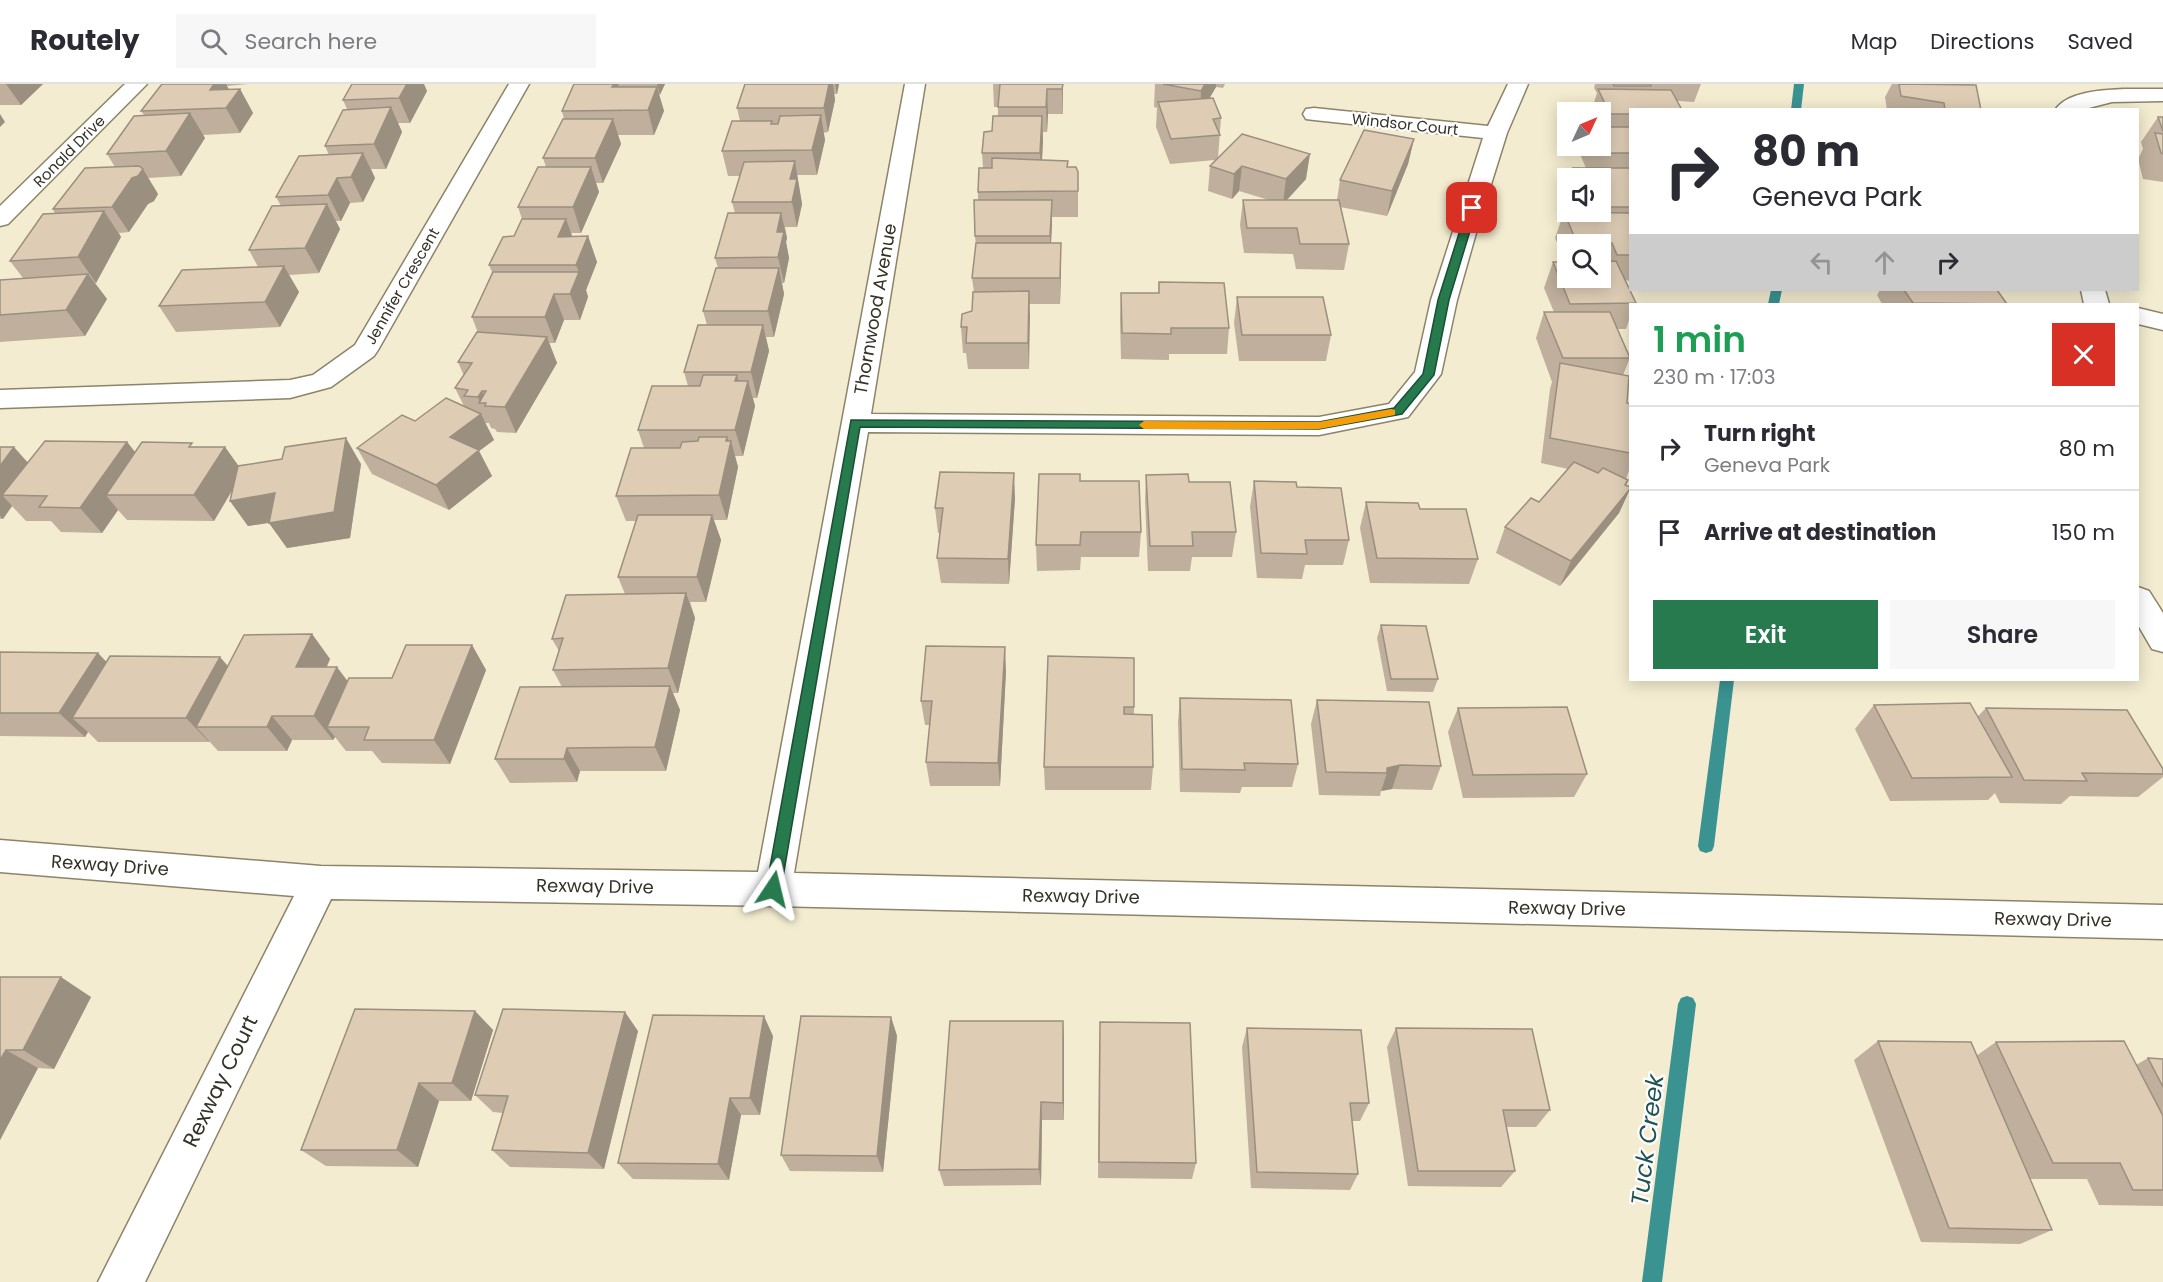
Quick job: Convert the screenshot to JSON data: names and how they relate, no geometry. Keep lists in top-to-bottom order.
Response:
{
  "streets": {
    "street": [
      "Windsor Court",
      "Ronald Drive",
      "Jennifer Crescent",
      "Thornwood Avenue",
      "Rexway Drive",
      "Rexway Court"
    ]
  },
  "crossings": [
    ["Thornwood Avenue", "Rexway Drive"],
    ["Rexway Drive", "Rexway Court"]
  ],
  "water": ["Tuck Creek"],
  "north": "top right",
  "page": {
    "header": "Routely",
    "search": "Search here",
    "nav": ["Map", "Directions", "Saved"],
    "turn": ["80 m", "Geneva Park"],
    "heading": ["1 min", "230 m · 17:03"],
    "list": [
      {
        "name": "Turn right",
        "note": "Geneva Park",
        "value": "80 m"
      },
      {
        "name": "Arrive at destination",
        "value": "150 m"
      }
    ],
    "buttons": ["Exit", "Share"]
  }
}
